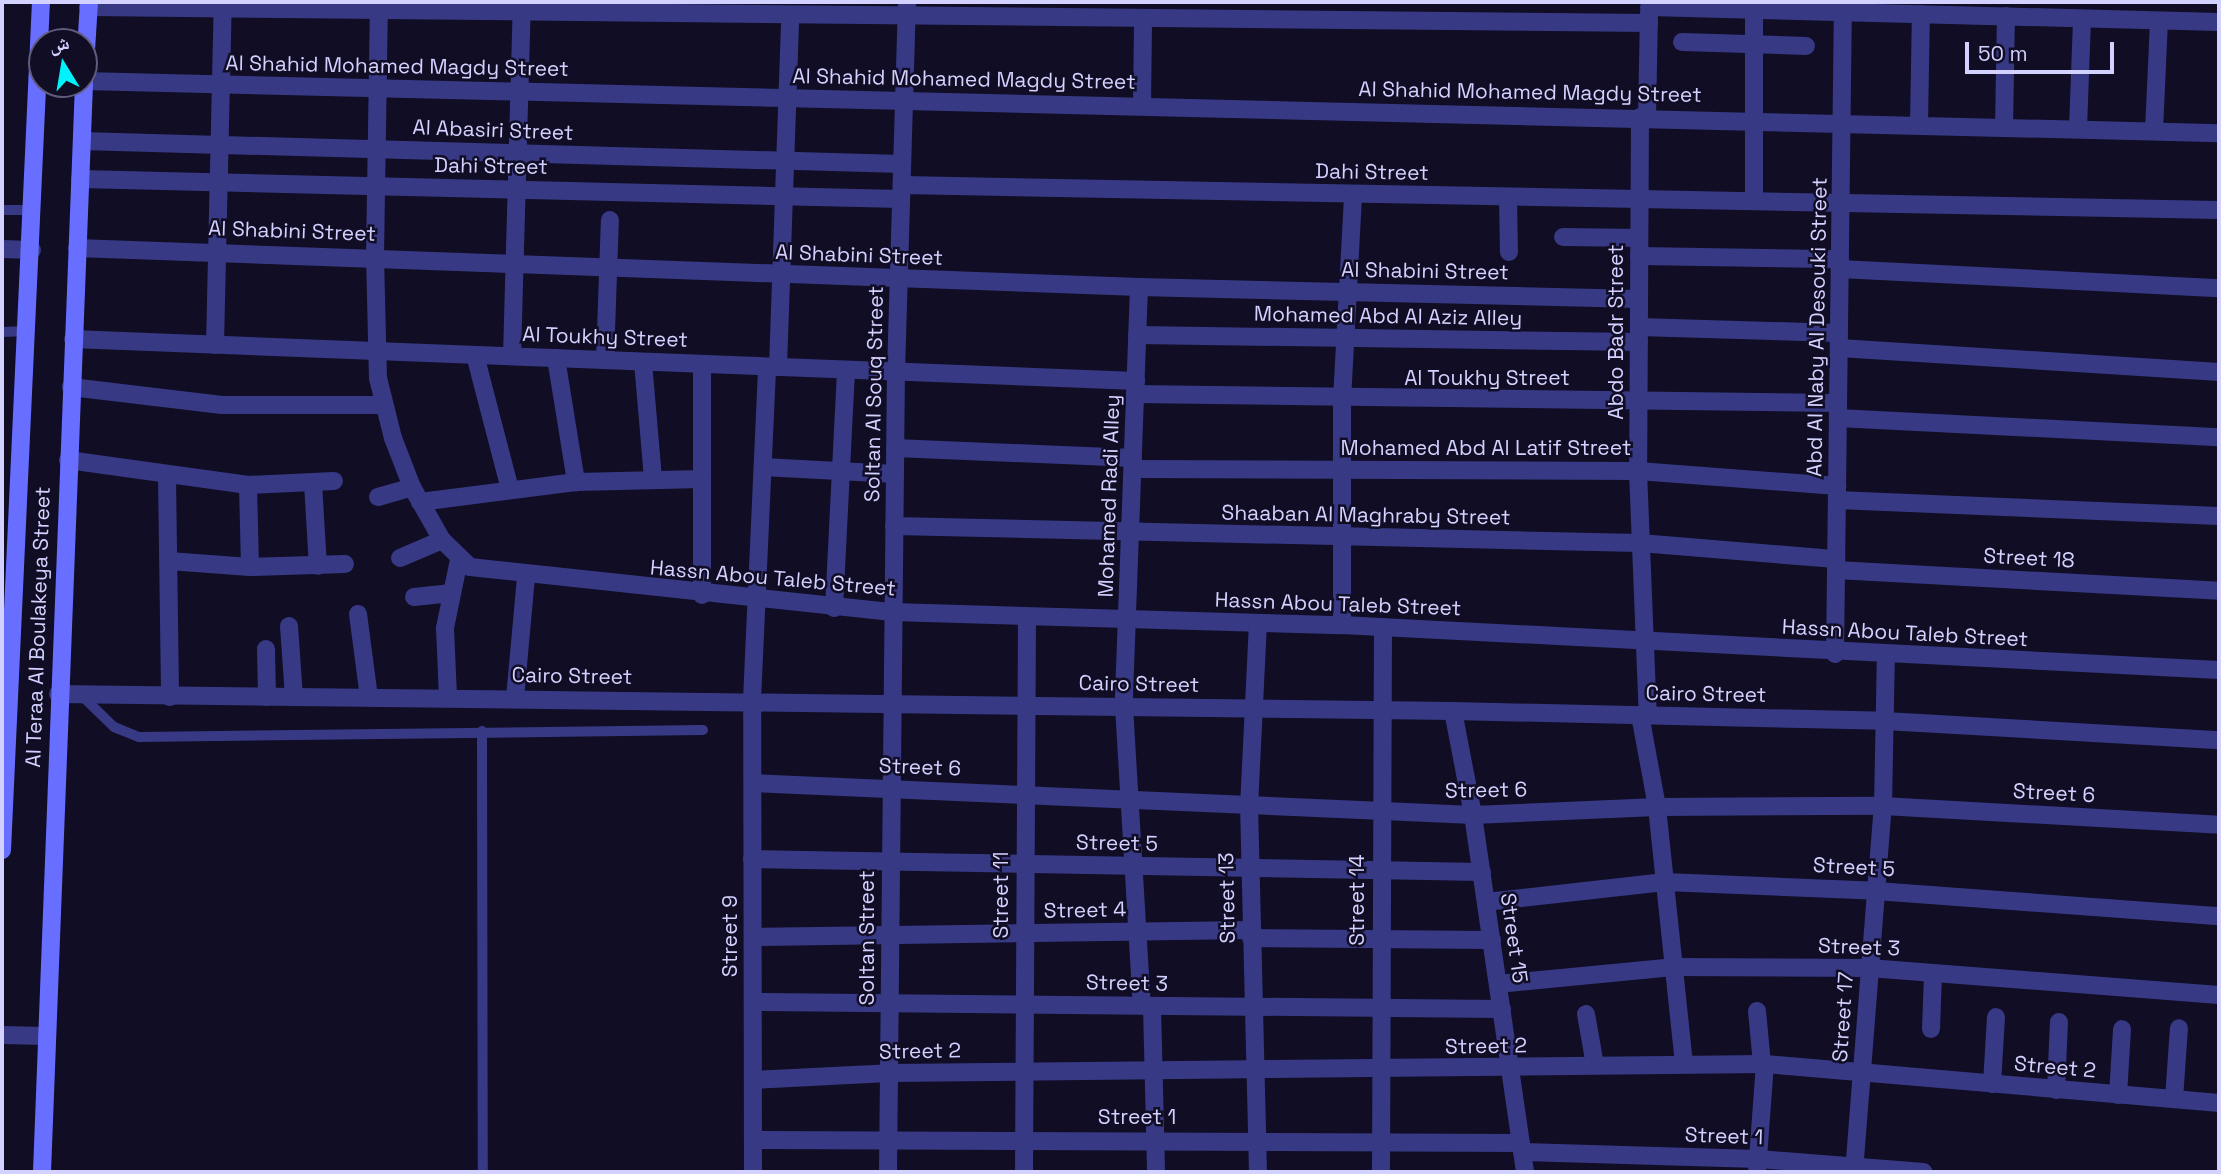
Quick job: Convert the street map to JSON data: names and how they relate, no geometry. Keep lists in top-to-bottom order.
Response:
{
  "streets": {
    "street": [
      "Al Shahid Mohamed Magdy Street",
      "Al Abasiri Street",
      "Dahi Street",
      "Al Shabini Street",
      "Mohamed Abd Al Aziz Alley",
      "Abd Al Naby Al Desouki Street",
      "Abdo Badr Street",
      "Al Toukhy Street",
      "Soltan Al Souq Street",
      "Mohamed Abd Al Latif Street",
      "Mohamed Radi Alley",
      "Shaaban Al Maghraby Street",
      "Street 18",
      "Hassn Abou Taleb Street",
      "Al Teraa Al Boulakeya Street",
      "Cairo Street",
      "Street 6",
      "Street 5",
      "Street 11",
      "Street 13",
      "Street 14",
      "Street 4",
      "Street 9",
      "Soltan Street",
      "Street 15",
      "Street 3",
      "Street 17",
      "Street 2",
      "Street 1"
    ]
  },
  "crossings": [
    ["Al Shahid Mohamed Magdy Street", "Abd Al Naby Al Desouki Street"],
    ["Al Shahid Mohamed Magdy Street", "Abdo Badr Street"],
    ["Al Shahid Mohamed Magdy Street", "Soltan Al Souq Street"],
    ["Al Shahid Mohamed Magdy Street", "Street 9"],
    ["Al Abasiri Street", "Soltan Al Souq Street"],
    ["Al Abasiri Street", "Al Teraa Al Boulakeya Street"],
    ["Al Abasiri Street", "Street 9"],
    ["Dahi Street", "Abd Al Naby Al Desouki Street"],
    ["Dahi Street", "Abdo Badr Street"],
    ["Dahi Street", "Soltan Al Souq Street"],
    ["Dahi Street", "Al Teraa Al Boulakeya Street"],
    ["Dahi Street", "Street 9"],
    ["Al Shabini Street", "Abdo Badr Street"],
    ["Al Shabini Street", "Soltan Al Souq Street"],
    ["Al Shabini Street", "Mohamed Radi Alley"],
    ["Al Shabini Street", "Al Teraa Al Boulakeya Street"],
    ["Al Shabini Street", "Street 9"],
    ["Mohamed Abd Al Aziz Alley", "Abd Al Naby Al Desouki Street"],
    ["Mohamed Abd Al Aziz Alley", "Abdo Badr Street"],
    ["Mohamed Abd Al Aziz Alley", "Mohamed Radi Alley"],
    ["Abd Al Naby Al Desouki Street", "Al Toukhy Street"],
    ["Abd Al Naby Al Desouki Street", "Mohamed Abd Al Latif Street"],
    ["Abd Al Naby Al Desouki Street", "Shaaban Al Maghraby Street"],
    ["Abd Al Naby Al Desouki Street", "Street 18"],
    ["Abd Al Naby Al Desouki Street", "Hassn Abou Taleb Street"],
    ["Abdo Badr Street", "Al Toukhy Street"],
    ["Abdo Badr Street", "Mohamed Abd Al Latif Street"],
    ["Abdo Badr Street", "Shaaban Al Maghraby Street"],
    ["Abdo Badr Street", "Hassn Abou Taleb Street"],
    ["Abdo Badr Street", "Cairo Street"],
    ["Abdo Badr Street", "Street 6"],
    ["Abdo Badr Street", "Street 5"],
    ["Abdo Badr Street", "Street 3"],
    ["Abdo Badr Street", "Street 2"],
    ["Al Toukhy Street", "Soltan Al Souq Street"],
    ["Al Toukhy Street", "Mohamed Radi Alley"],
    ["Al Toukhy Street", "Al Teraa Al Boulakeya Street"],
    ["Al Toukhy Street", "Street 9"],
    ["Soltan Al Souq Street", "Mohamed Abd Al Latif Street"],
    ["Soltan Al Souq Street", "Shaaban Al Maghraby Street"],
    ["Soltan Al Souq Street", "Hassn Abou Taleb Street"],
    ["Soltan Al Souq Street", "Cairo Street"],
    ["Soltan Al Souq Street", "Soltan Street"],
    ["Mohamed Abd Al Latif Street", "Mohamed Radi Alley"],
    ["Mohamed Radi Alley", "Shaaban Al Maghraby Street"],
    ["Mohamed Radi Alley", "Hassn Abou Taleb Street"],
    ["Mohamed Radi Alley", "Cairo Street"],
    ["Mohamed Radi Alley", "Street 6"],
    ["Mohamed Radi Alley", "Street 5"],
    ["Mohamed Radi Alley", "Street 4"],
    ["Mohamed Radi Alley", "Street 3"],
    ["Mohamed Radi Alley", "Street 2"],
    ["Mohamed Radi Alley", "Street 1"],
    ["Shaaban Al Maghraby Street", "Street 18"],
    ["Hassn Abou Taleb Street", "Street 11"],
    ["Hassn Abou Taleb Street", "Street 13"],
    ["Hassn Abou Taleb Street", "Street 14"],
    ["Hassn Abou Taleb Street", "Street 9"],
    ["Hassn Abou Taleb Street", "Street 17"],
    ["Al Teraa Al Boulakeya Street", "Cairo Street"],
    ["Cairo Street", "Street 11"],
    ["Cairo Street", "Street 13"],
    ["Cairo Street", "Street 14"],
    ["Cairo Street", "Street 9"],
    ["Cairo Street", "Soltan Street"],
    ["Cairo Street", "Street 15"],
    ["Cairo Street", "Street 17"],
    ["Street 6", "Street 11"],
    ["Street 6", "Street 13"],
    ["Street 6", "Street 14"],
    ["Street 6", "Street 9"],
    ["Street 6", "Soltan Street"],
    ["Street 6", "Street 15"],
    ["Street 6", "Street 17"],
    ["Street 5", "Street 11"],
    ["Street 5", "Street 13"],
    ["Street 5", "Street 14"],
    ["Street 5", "Street 9"],
    ["Street 5", "Soltan Street"],
    ["Street 5", "Street 15"],
    ["Street 5", "Street 17"],
    ["Street 11", "Street 4"],
    ["Street 11", "Street 3"],
    ["Street 11", "Street 2"],
    ["Street 11", "Street 1"],
    ["Street 13", "Street 4"],
    ["Street 13", "Street 3"],
    ["Street 13", "Street 2"],
    ["Street 13", "Street 1"],
    ["Street 14", "Street 4"],
    ["Street 14", "Street 3"],
    ["Street 14", "Street 2"],
    ["Street 14", "Street 1"],
    ["Street 4", "Street 9"],
    ["Street 4", "Soltan Street"],
    ["Street 4", "Street 15"],
    ["Street 9", "Street 3"],
    ["Street 9", "Street 2"],
    ["Street 9", "Street 1"],
    ["Soltan Street", "Street 3"],
    ["Soltan Street", "Street 2"],
    ["Soltan Street", "Street 1"],
    ["Street 15", "Street 3"],
    ["Street 15", "Street 2"],
    ["Street 15", "Street 1"],
    ["Street 3", "Street 17"],
    ["Street 17", "Street 2"],
    ["Street 17", "Street 1"]
  ],
  "scale_bar": "50 m",
  "north": "top"
}
